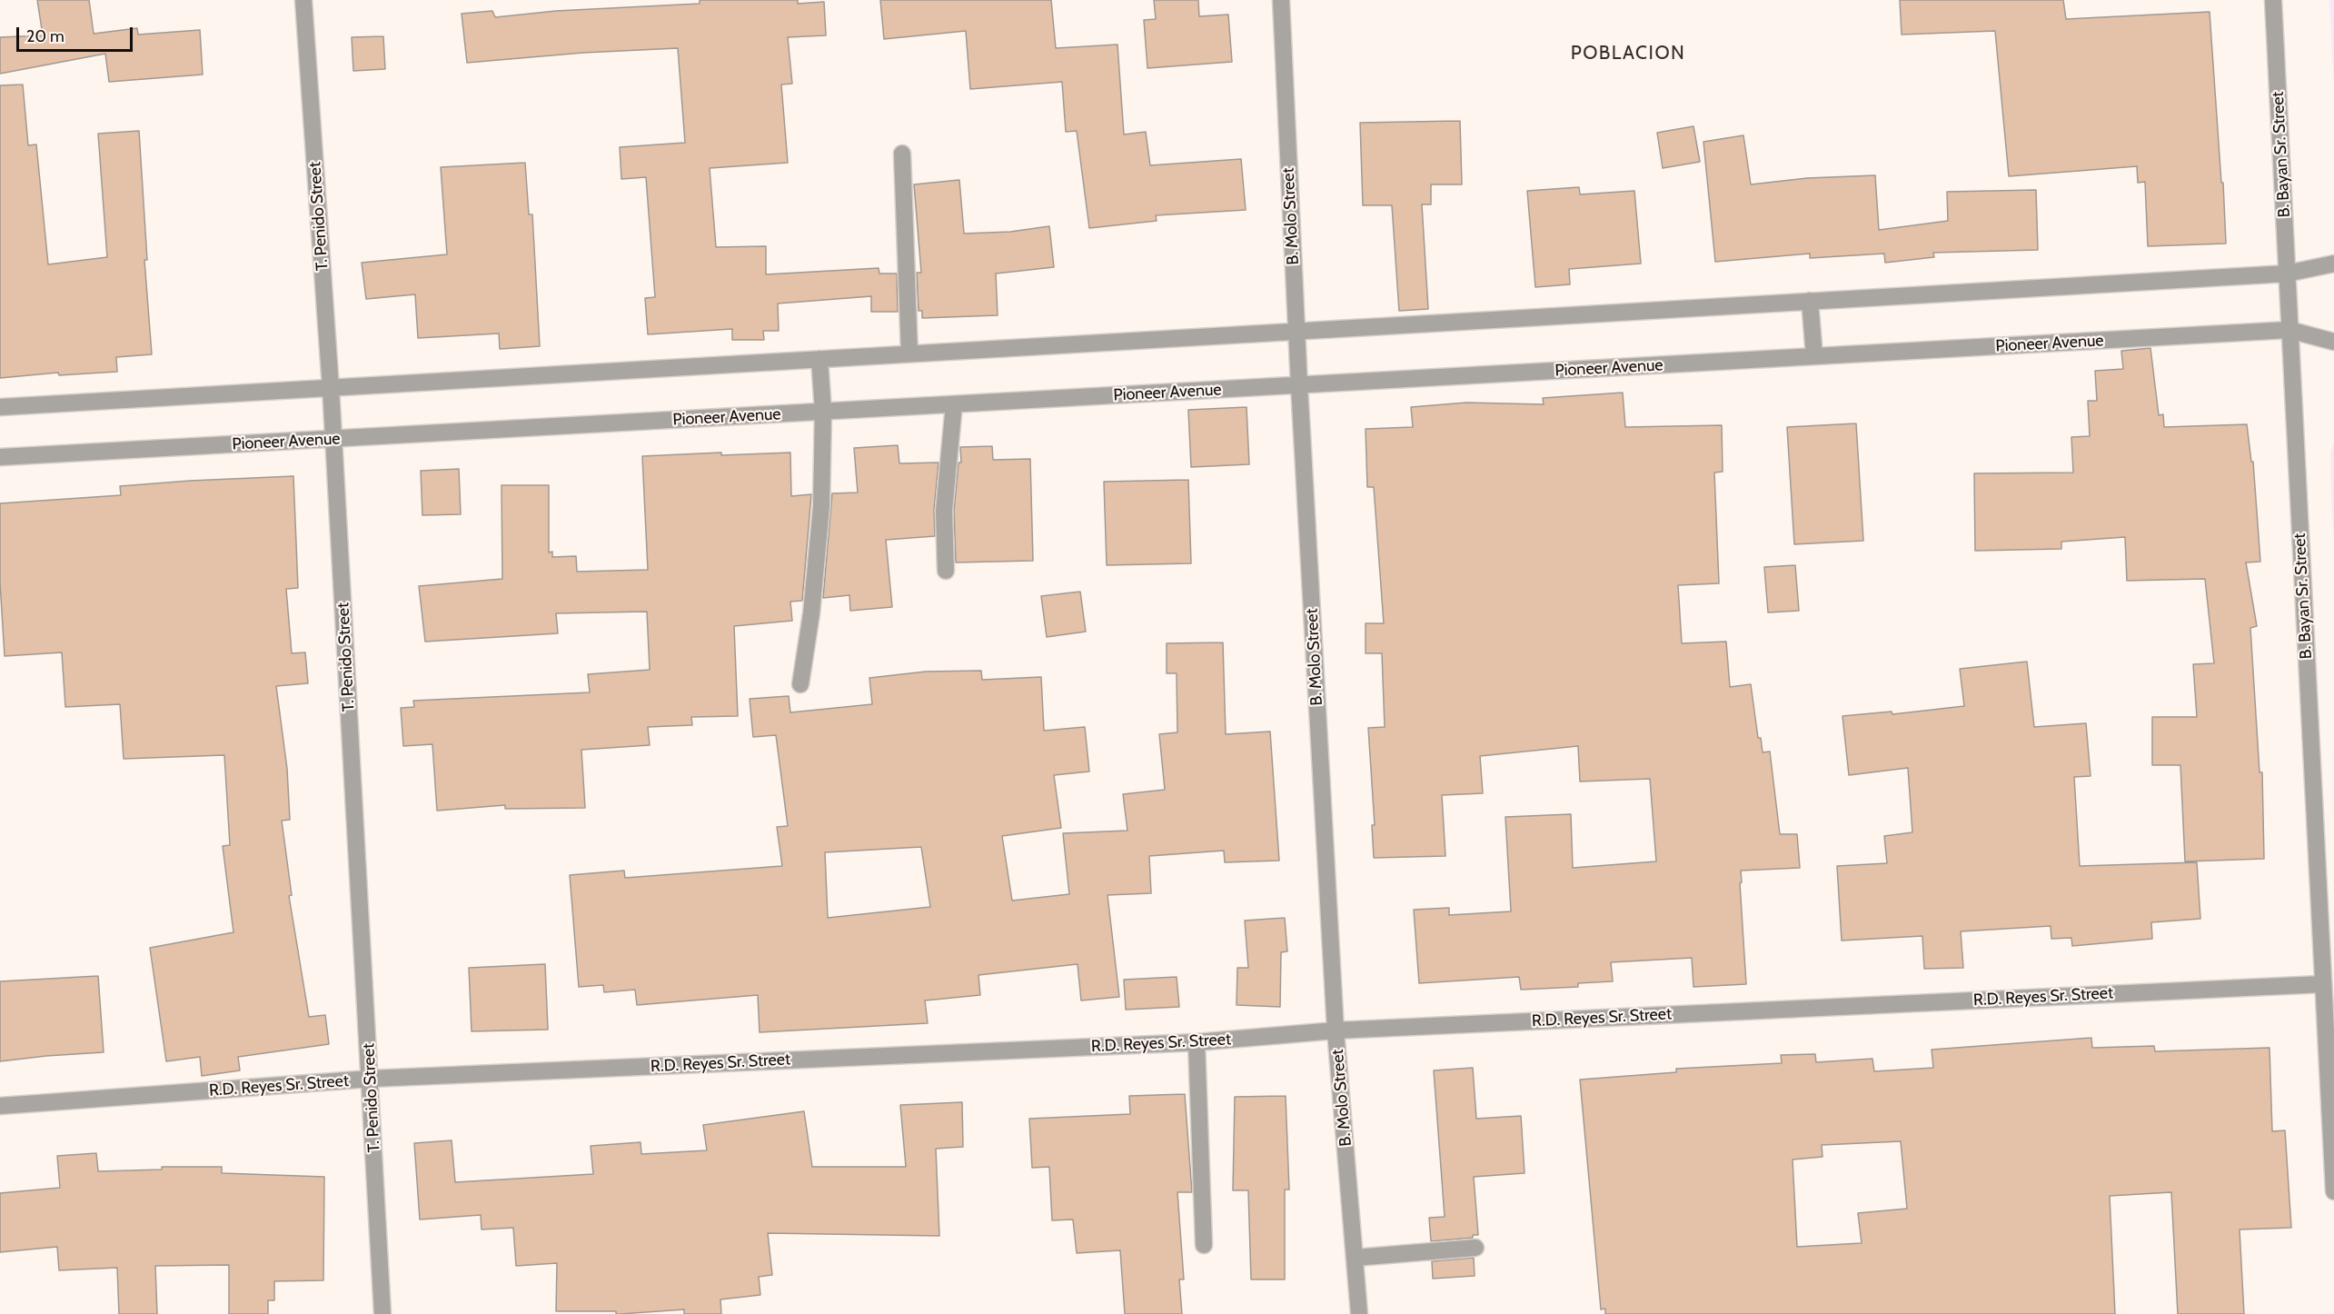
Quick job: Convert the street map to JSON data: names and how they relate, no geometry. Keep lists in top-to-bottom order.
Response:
{
  "streets": {
    "street": [
      "B. Bayan Sr. Street",
      "T. Penido Street",
      "B. Molo Street",
      "Pioneer Avenue",
      "R.D. Reyes Sr. Street"
    ]
  },
  "crossings": [
    ["B. Bayan Sr. Street", "Pioneer Avenue"],
    ["B. Bayan Sr. Street", "R.D. Reyes Sr. Street"],
    ["T. Penido Street", "Pioneer Avenue"],
    ["T. Penido Street", "R.D. Reyes Sr. Street"],
    ["B. Molo Street", "Pioneer Avenue"],
    ["B. Molo Street", "R.D. Reyes Sr. Street"]
  ],
  "districts": ["POBLACION"],
  "scale_bar": "20 m"
}
